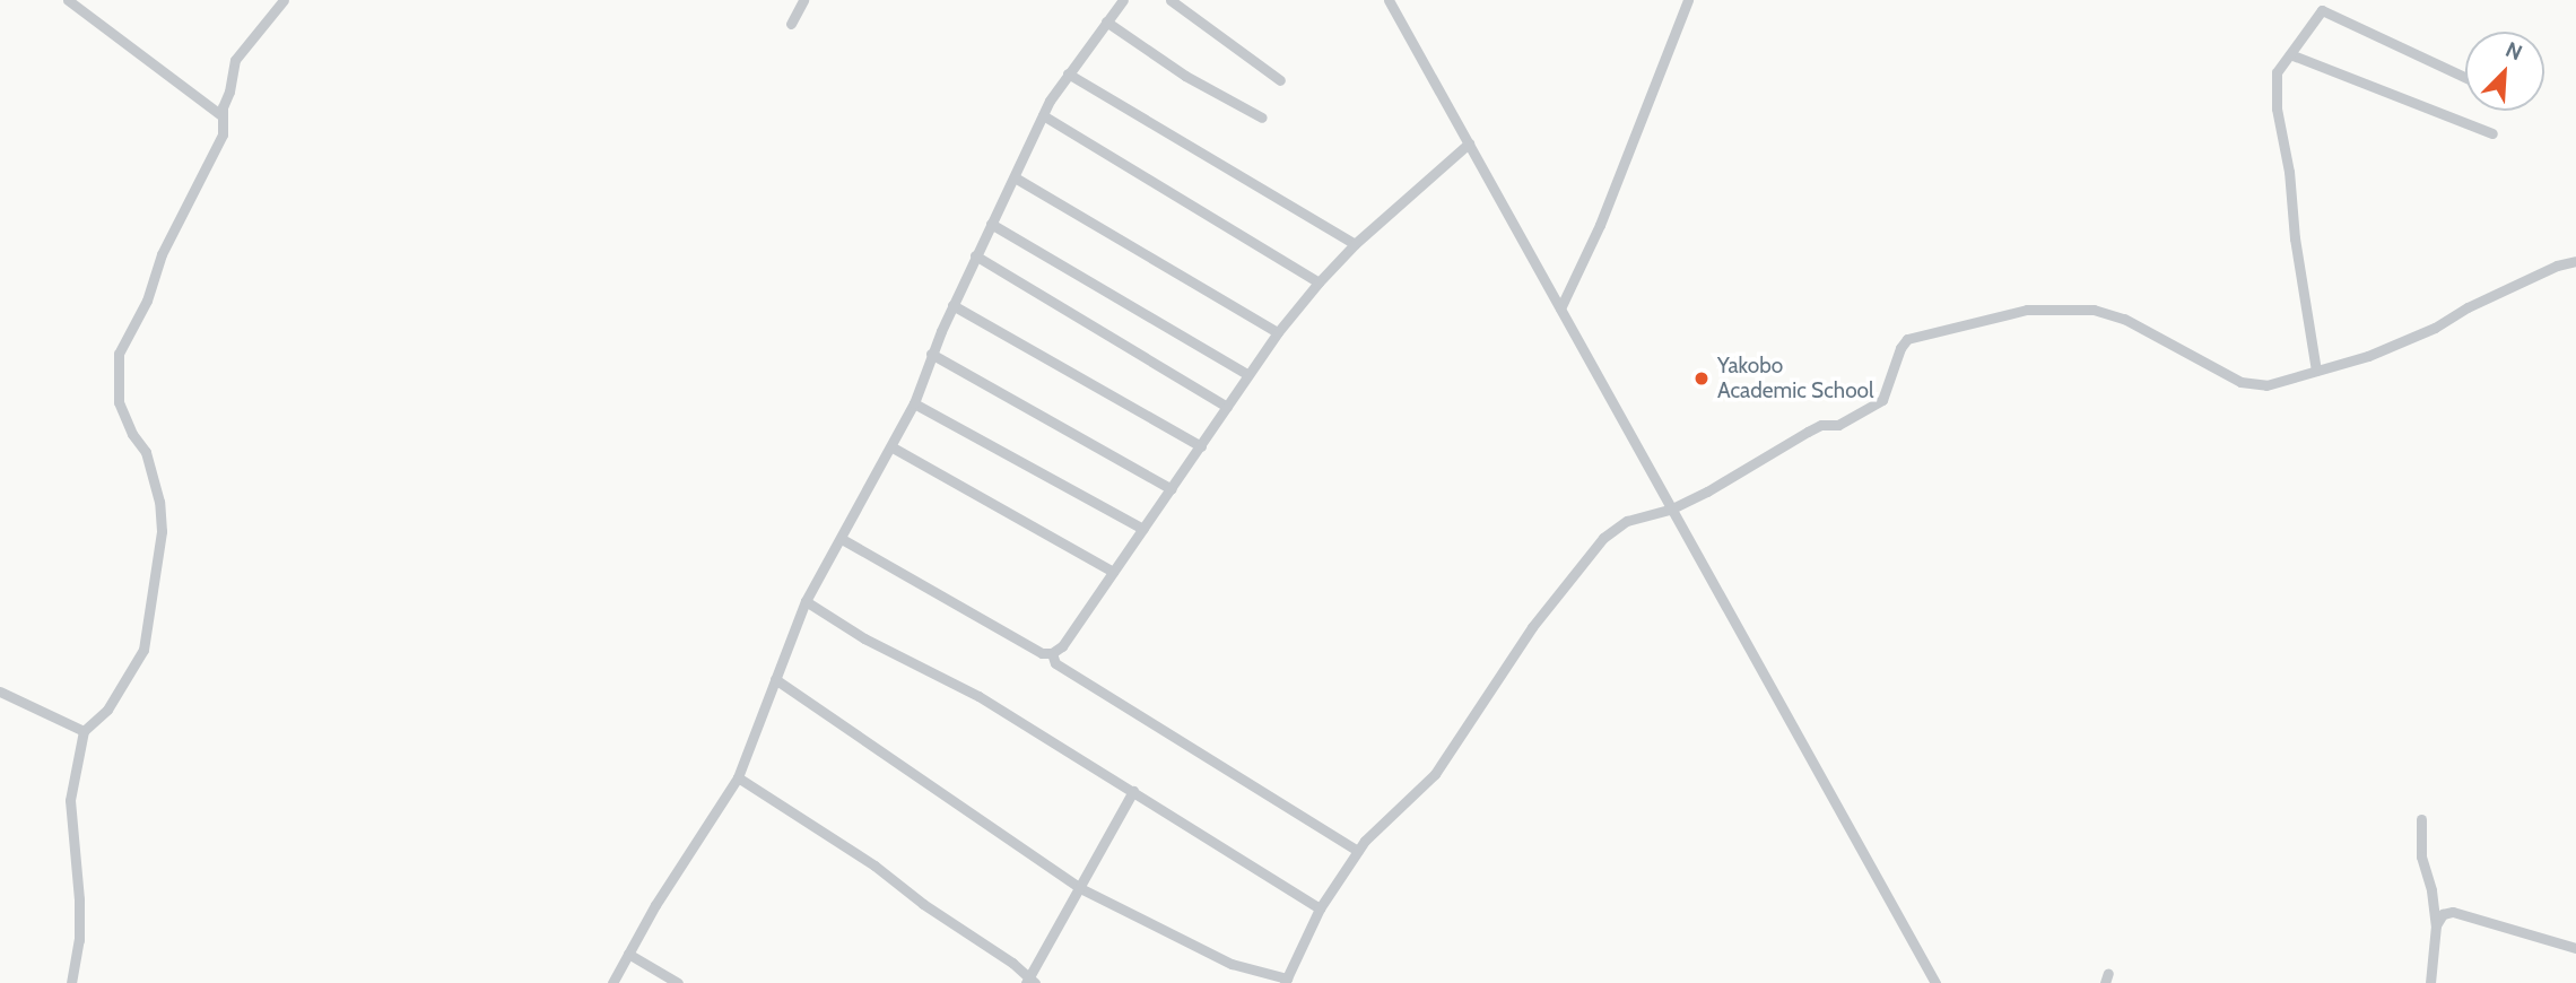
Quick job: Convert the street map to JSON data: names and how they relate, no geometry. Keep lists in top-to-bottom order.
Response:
{
  "places": ["Yakobo Academic School"],
  "north": "top right"
}
